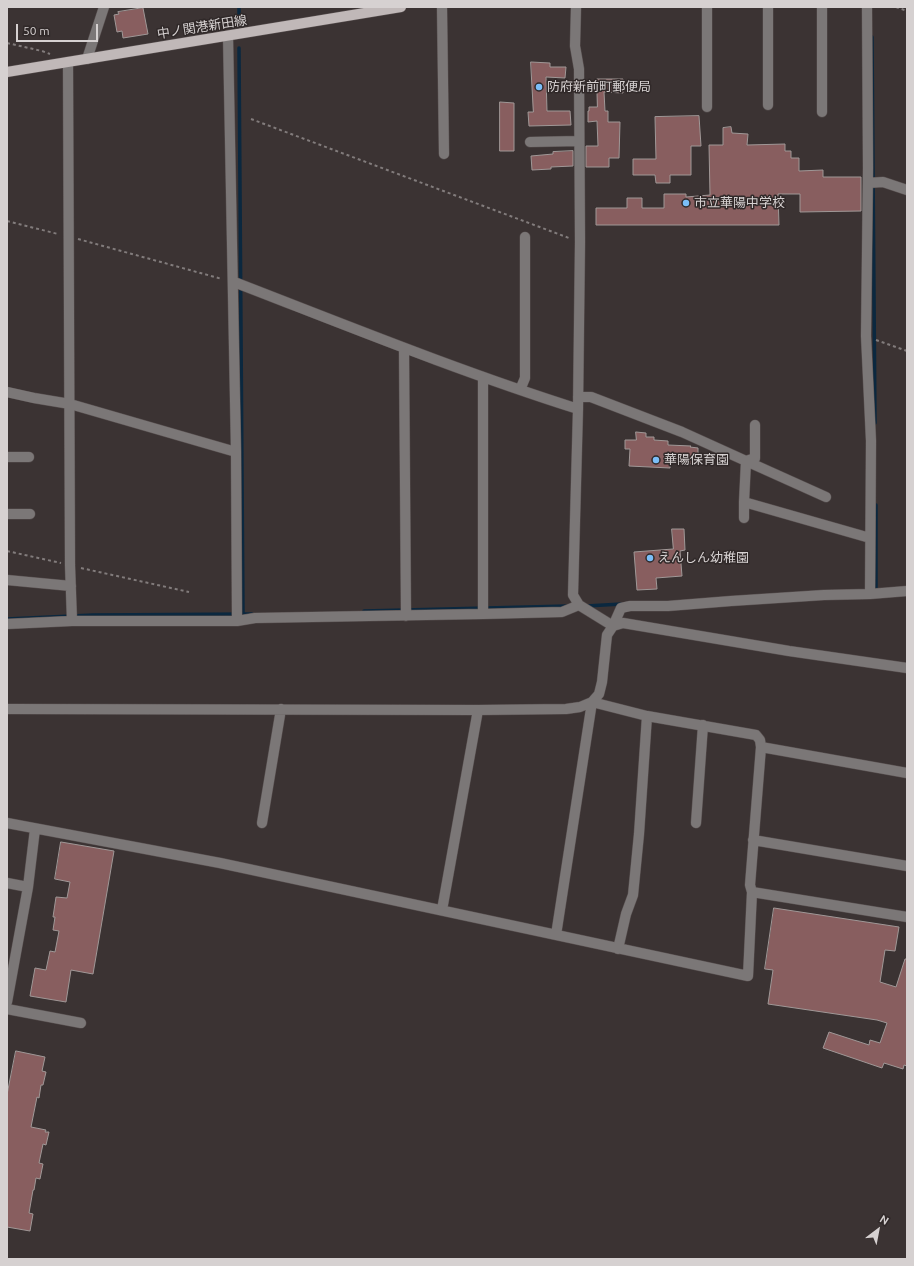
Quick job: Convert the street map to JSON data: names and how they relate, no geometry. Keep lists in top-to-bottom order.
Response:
{
  "streets": {
    "main road": ["中ノ関港新田線"]
  },
  "places": [
    "防府新前町郵便局",
    "市立華陽中学校",
    "華陽保育園",
    "えんしん幼稚園"
  ],
  "scale_bar": "50 m",
  "north": "top right"
}
